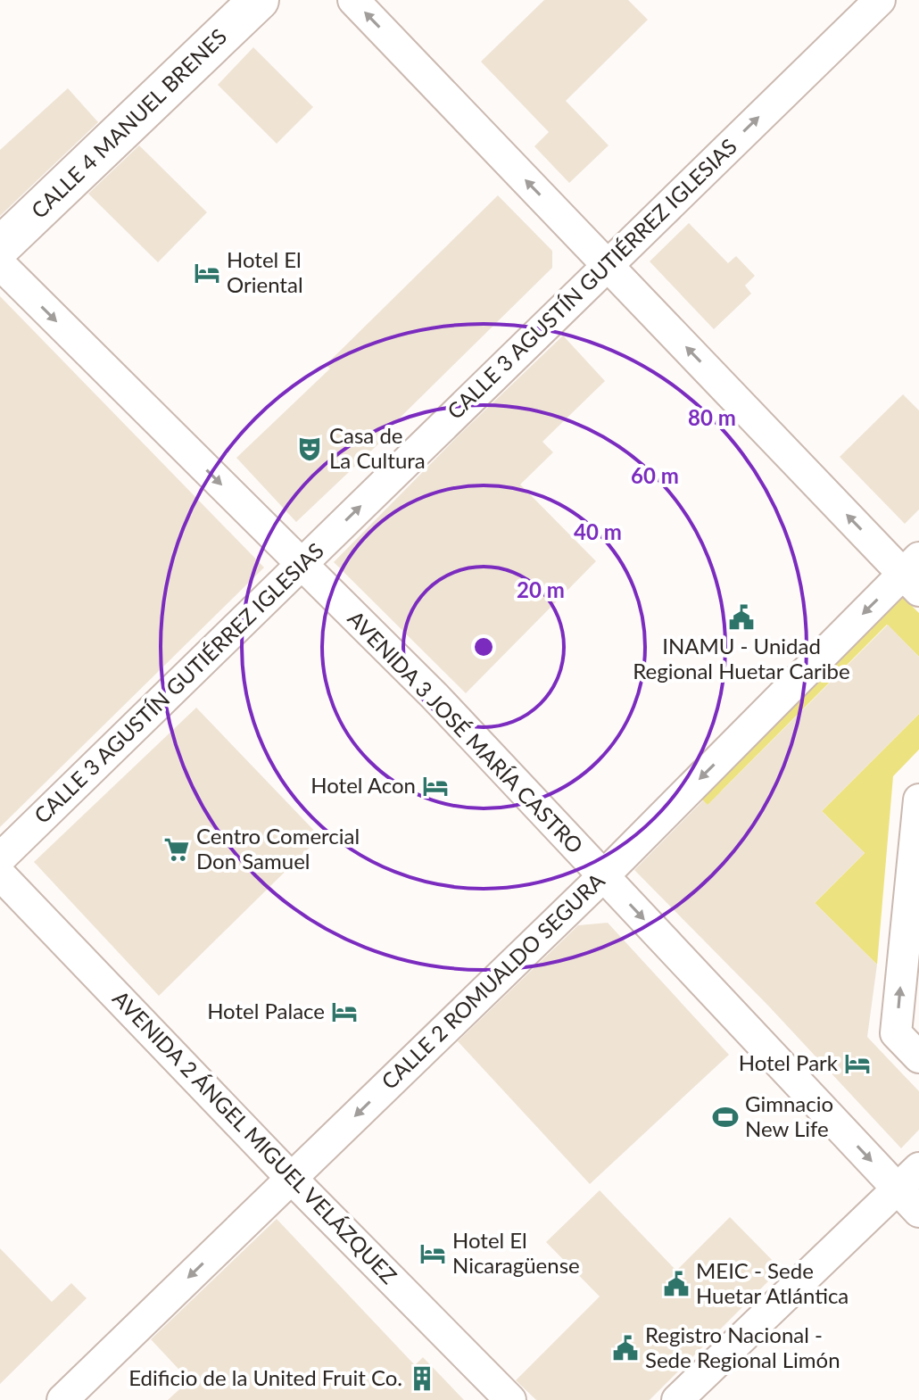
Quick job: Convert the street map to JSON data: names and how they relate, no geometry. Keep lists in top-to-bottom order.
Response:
{
  "streets": {
    "main road": ["CALLE 4 MANUEL BRENES"],
    "street": [
      "CALLE 3 AGUSTÍN GUTIÉRREZ IGLESIAS",
      "AVENIDA 3 JOSÉ MARÍA CASTRO",
      "CALLE 2 ROMUALDO SEGURA",
      "AVENIDA 2 ÁNGEL MIGUEL VELÁZQUEZ"
    ]
  },
  "crossings": [
    ["CALLE 3 AGUSTÍN GUTIÉRREZ IGLESIAS", "AVENIDA 3 JOSÉ MARÍA CASTRO"],
    ["AVENIDA 3 JOSÉ MARÍA CASTRO", "CALLE 2 ROMUALDO SEGURA"],
    ["CALLE 2 ROMUALDO SEGURA", "AVENIDA 2 ÁNGEL MIGUEL VELÁZQUEZ"]
  ],
  "one_way": ["CALLE 3 AGUSTÍN GUTIÉRREZ IGLESIAS", "AVENIDA 3 JOSÉ MARÍA CASTRO", "CALLE 2 ROMUALDO SEGURA"],
  "places": {
    "hotel": [
      "Hotel El Oriental",
      "Hotel Acon",
      "Hotel Palace",
      "Hotel Park",
      "Hotel El Nicaragüense"
    ],
    "theatre": ["Casa de La Cultura"],
    "public building": ["INAMU - Unidad Regional Huetar Caribe", "MEIC - Sede Huetar Atlántica", "Registro Nacional - Sede Regional Limón"],
    "supermarket": ["Centro Comercial Don Samuel"],
    "sports": ["Gimnacio New Life"],
    "building": ["Edificio de la United Fruit Co."]
  },
  "rings": [
    "80 m",
    "60 m",
    "40 m",
    "20 m"
  ]
}
